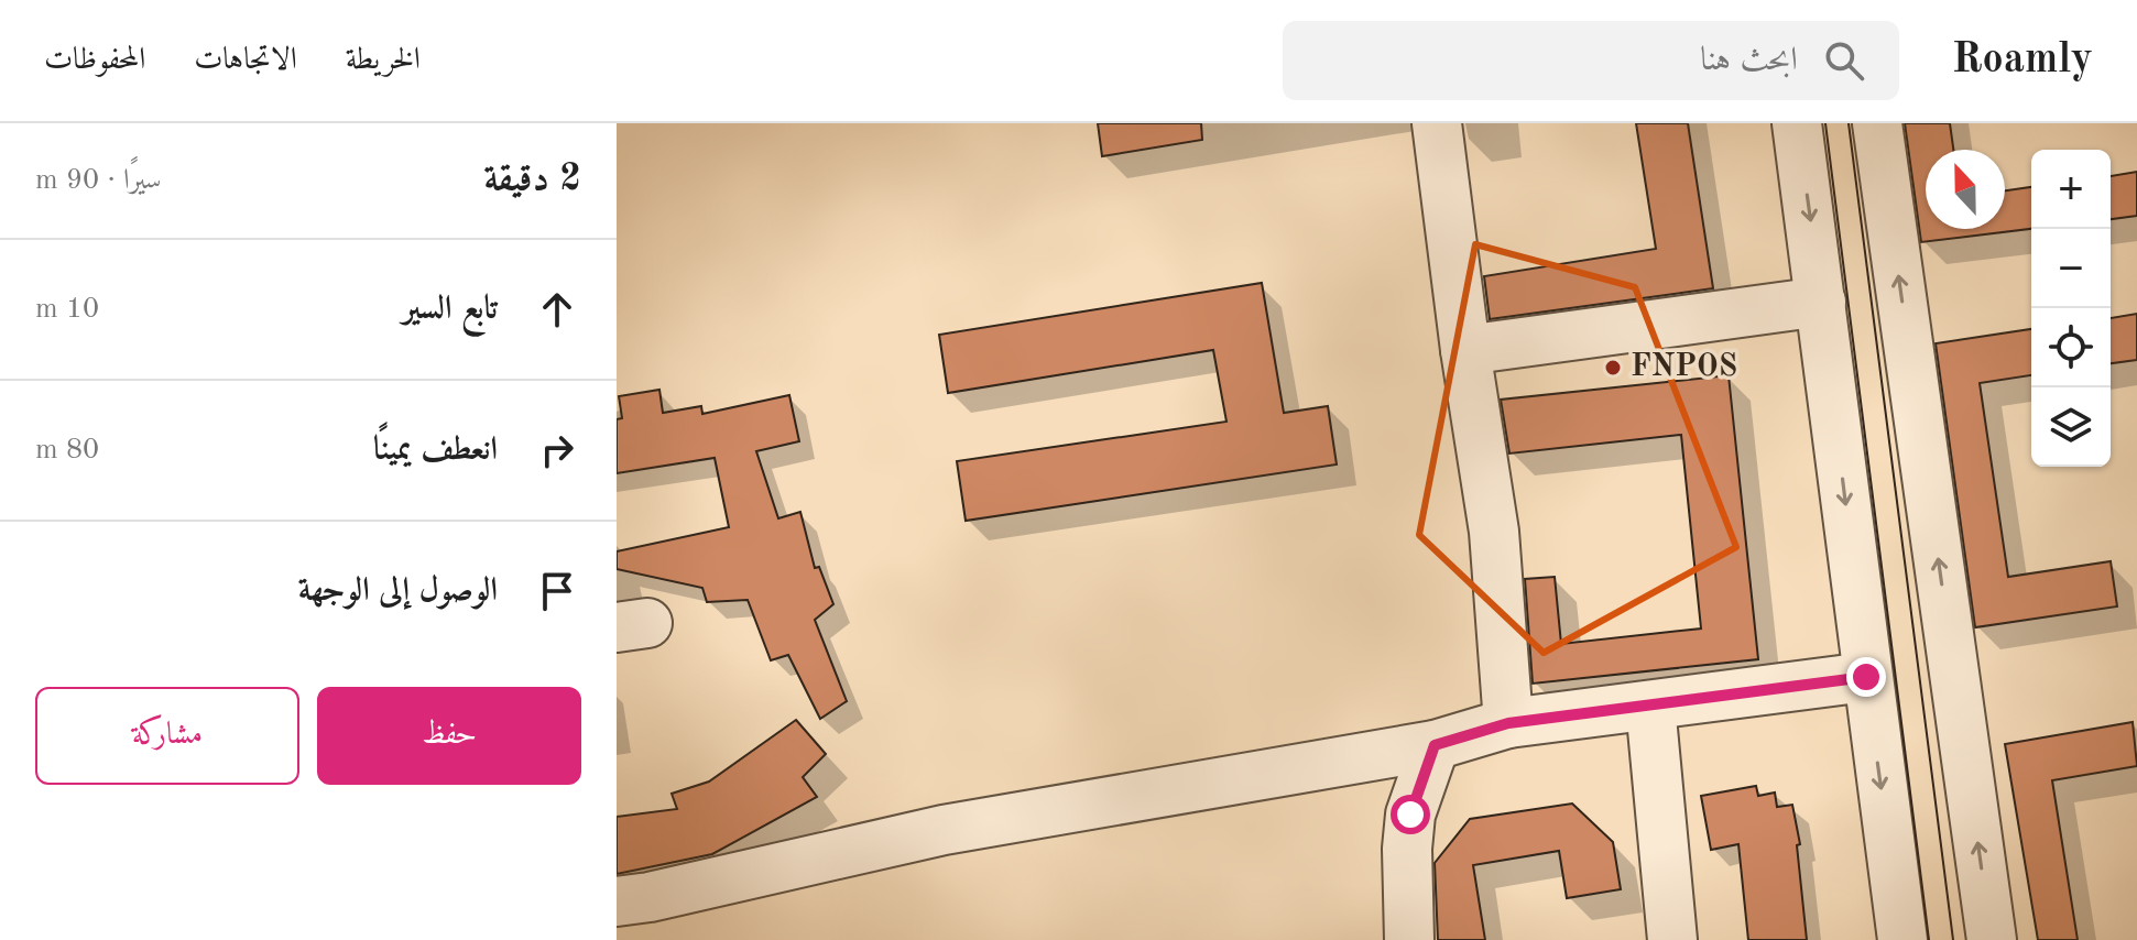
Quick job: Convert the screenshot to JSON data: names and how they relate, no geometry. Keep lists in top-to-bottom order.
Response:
{
  "places": ["FNPOS"],
  "north": "top",
  "page": {
    "header": "Roamly",
    "search": "ابحث هنا",
    "nav": ["الخريطة", "الاتجاهات", "المحفوظات"],
    "heading": ["2 دقيقة", "سيرًا · 90 m"],
    "map_buttons": ["+", "−"],
    "list": [
      ["تابع السير", "10 m"],
      ["انعطف يمينًا", "80 m"],
      "الوصول إلى الوجهة"
    ],
    "buttons": ["حفظ", "مشاركة"]
  }
}
